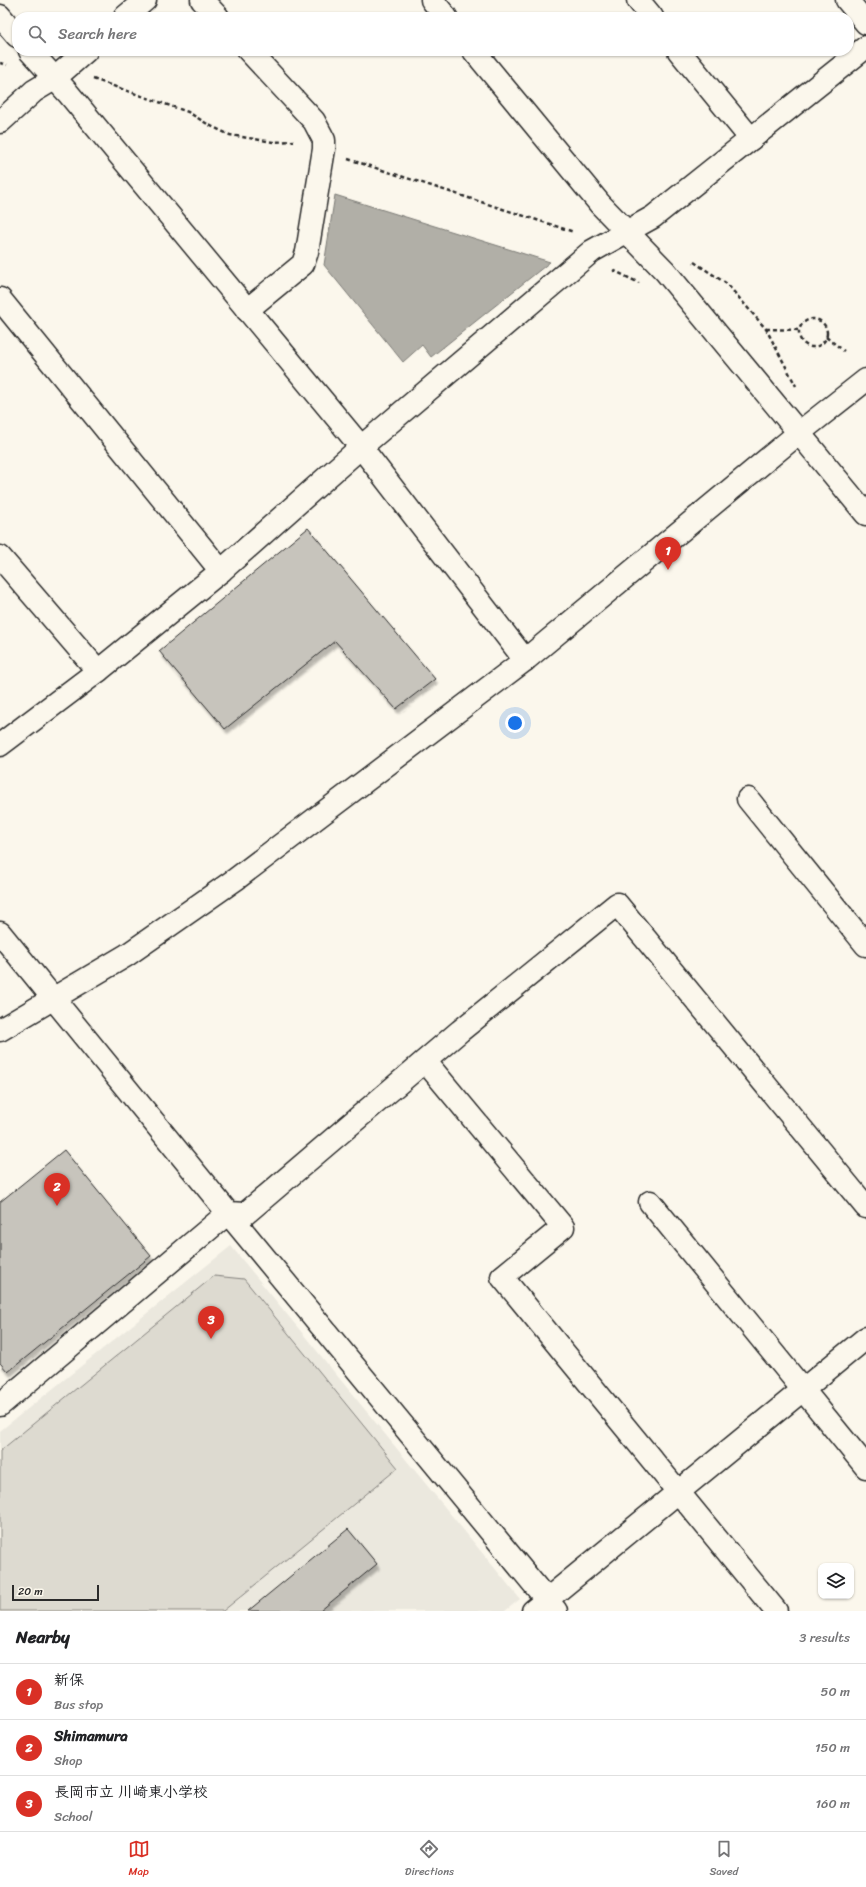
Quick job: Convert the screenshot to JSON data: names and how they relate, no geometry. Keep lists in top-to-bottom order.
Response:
{
  "scale_bar": "20 m",
  "page": {
    "search": "Search here",
    "pins": ["1", "2", "3"],
    "scale": "20 m",
    "heading": ["Nearby", "3 results"],
    "list": [
      {
        "mark": "1",
        "name": "新保",
        "note": "Bus stop",
        "value": "50 m"
      },
      {
        "mark": "2",
        "name": "Shimamura",
        "note": "Shop",
        "value": "150 m"
      },
      {
        "mark": "3",
        "name": "長岡市立 川崎東小学校",
        "note": "School",
        "value": "160 m"
      }
    ],
    "nav": ["Map", "Directions", "Saved"]
  }
}
